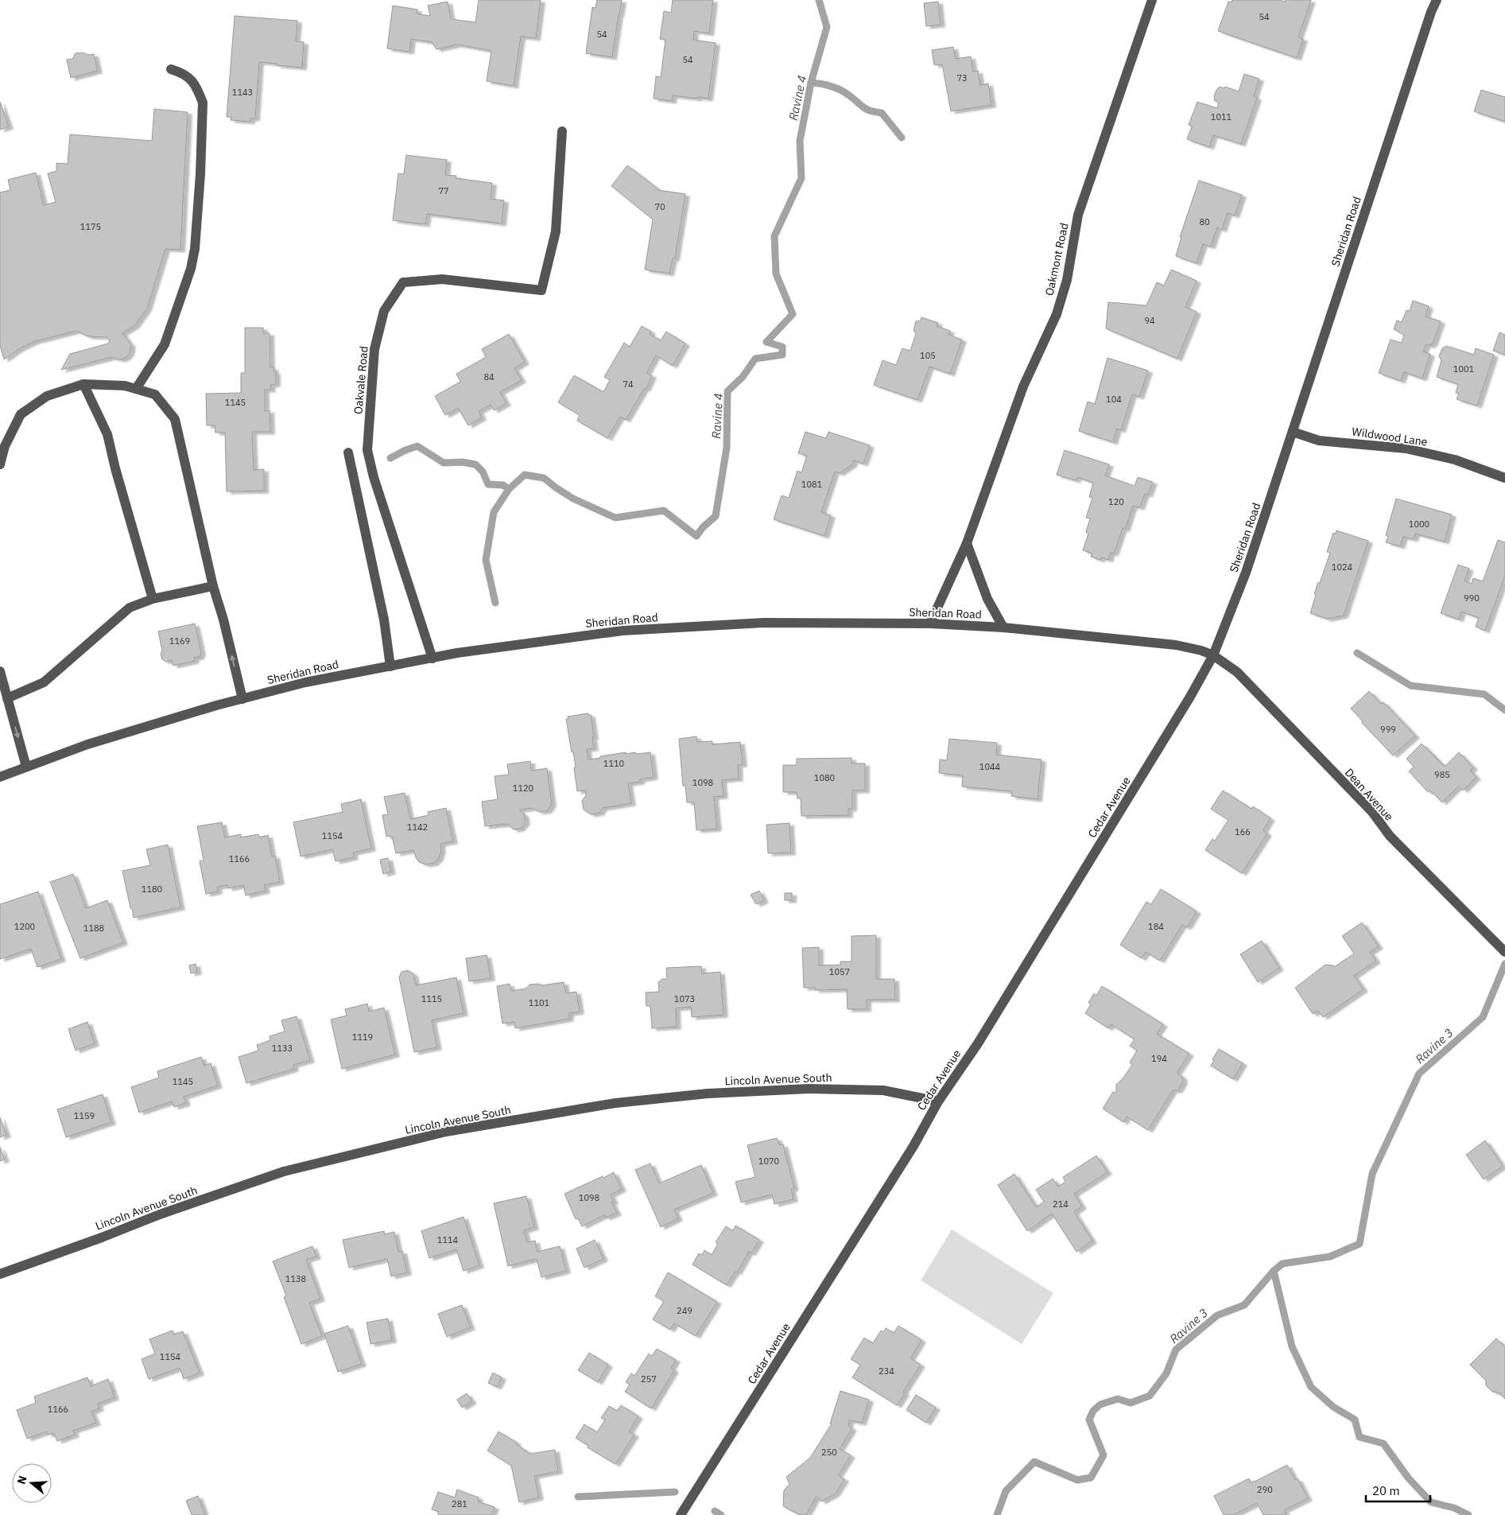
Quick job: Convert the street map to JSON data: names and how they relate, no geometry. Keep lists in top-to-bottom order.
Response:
{
  "streets": {
    "street": [
      "Sheridan Road",
      "Oakmont Road",
      "Oakvale Road",
      "Wildwood Lane",
      "Dean Avenue",
      "Cedar Avenue",
      "Lincoln Avenue South"
    ]
  },
  "crossings": [
    ["Sheridan Road", "Oakmont Road"],
    ["Sheridan Road", "Oakvale Road"],
    ["Sheridan Road", "Wildwood Lane"],
    ["Sheridan Road", "Dean Avenue"],
    ["Sheridan Road", "Cedar Avenue"],
    ["Dean Avenue", "Cedar Avenue"],
    ["Cedar Avenue", "Lincoln Avenue South"]
  ],
  "water": ["Ravine 4", "Ravine 3"],
  "house_numbers": [
    "54",
    "54",
    "54",
    "73",
    "1143",
    "1011",
    "77",
    "70",
    "80",
    "1175",
    "94",
    "105",
    "1001",
    "84",
    "74",
    "104",
    "1145",
    "1081",
    "120",
    "1000",
    "1024",
    "990",
    "1169",
    "999",
    "1110",
    "1044",
    "985",
    "1080",
    "1098",
    "1120",
    "1142",
    "166",
    "1154",
    "1166",
    "1180",
    "1200",
    "184",
    "1188",
    "1057",
    "1115",
    "1073",
    "1101",
    "1119",
    "1133",
    "194",
    "1145",
    "1159",
    "1070",
    "1098",
    "214",
    "1114",
    "1138",
    "249",
    "1154",
    "234",
    "257",
    "1166",
    "250",
    "290",
    "281"
  ],
  "scale_bar": "20 m",
  "north": "left"
}
